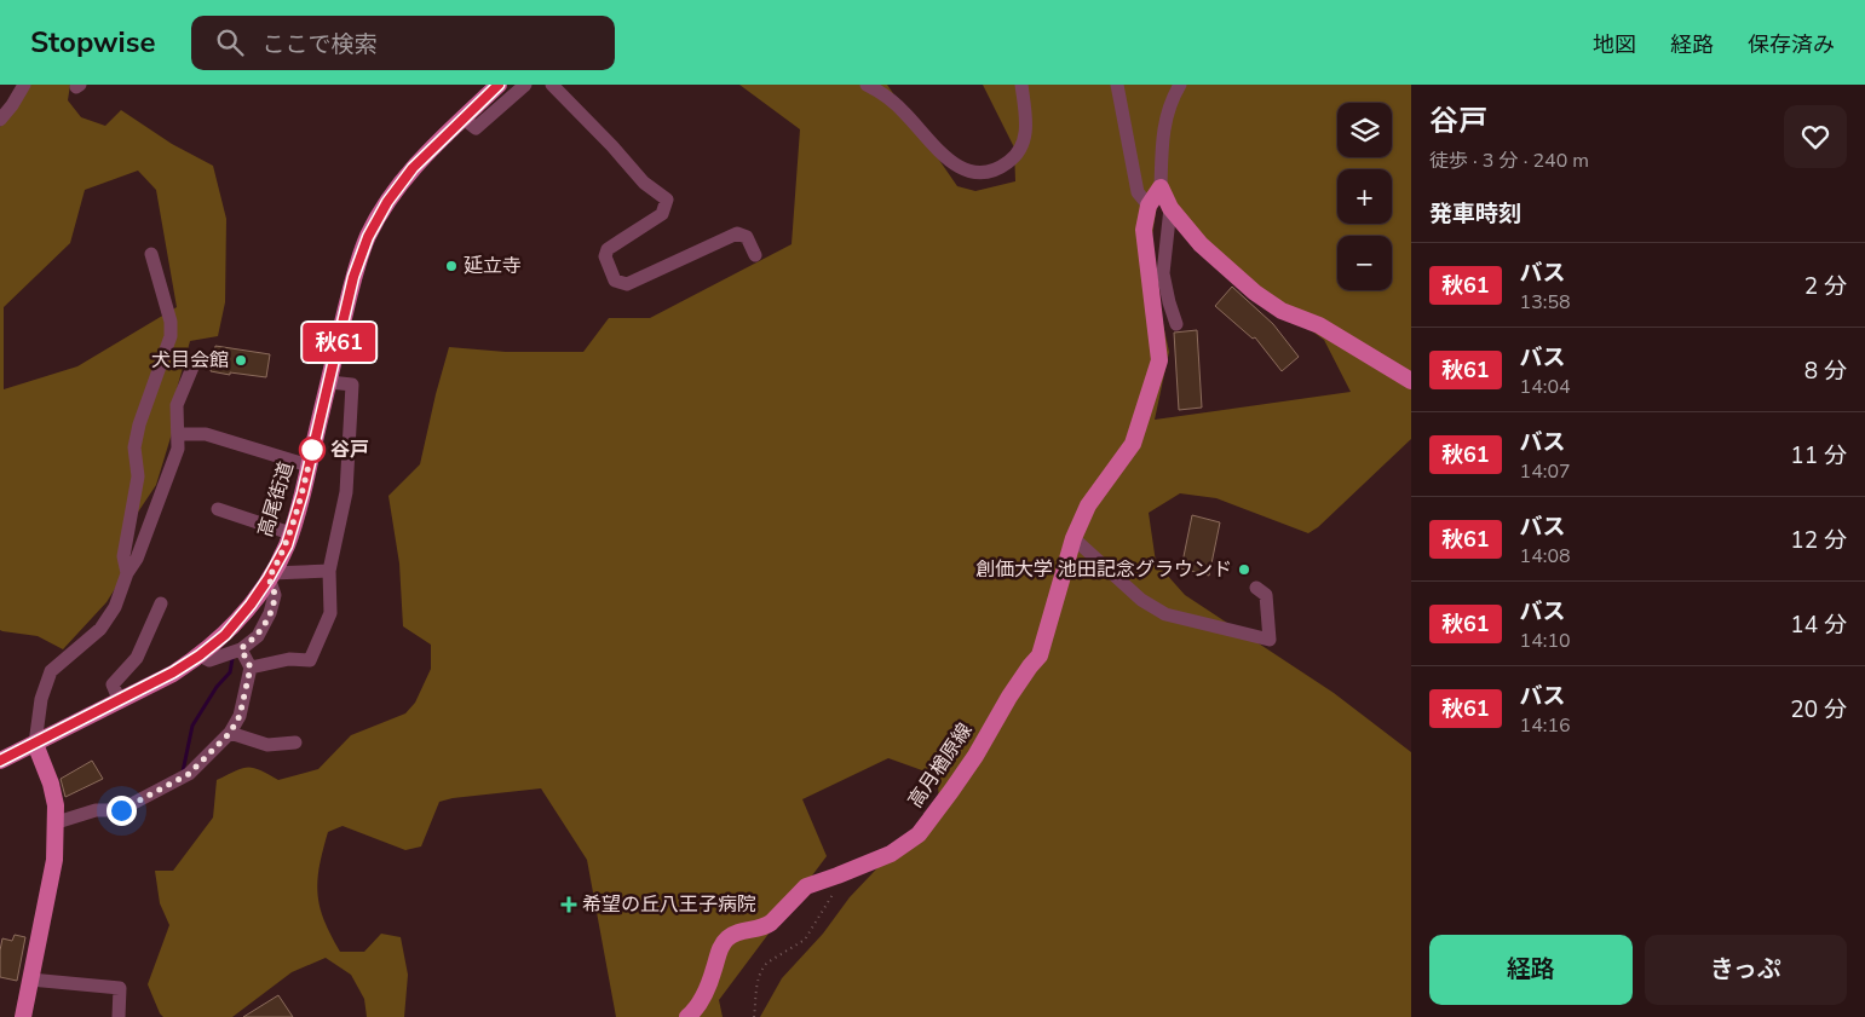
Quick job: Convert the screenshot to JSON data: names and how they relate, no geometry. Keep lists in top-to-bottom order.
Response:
{
  "streets": {
    "main road": ["高尾街道", "高月楢原線"]
  },
  "places": {
    "other": [
      "延立寺",
      "犬目会館",
      "谷戸",
      "創価大学 池田記念グラウンド"
    ],
    "health": ["希望の丘八王子病院"]
  },
  "lines": ["bus line 秋61"],
  "page": {
    "header": "Stopwise",
    "search": "ここで検索",
    "nav": ["地図", "経路", "保存済み"],
    "on_map": "秋61",
    "heading": [
      ["谷戸", "徒歩 · 3 分 · 240 m"],
      "発車時刻"
    ],
    "map_buttons": ["+", "−"],
    "list": [
      {
        "mark": "秋61",
        "name": "バス",
        "note": "13:58",
        "value": "2 分"
      },
      {
        "mark": "秋61",
        "name": "バス",
        "note": "14:04",
        "value": "8 分"
      },
      {
        "mark": "秋61",
        "name": "バス",
        "note": "14:07",
        "value": "11 分"
      },
      {
        "mark": "秋61",
        "name": "バス",
        "note": "14:08",
        "value": "12 分"
      },
      {
        "mark": "秋61",
        "name": "バス",
        "note": "14:10",
        "value": "14 分"
      },
      {
        "mark": "秋61",
        "name": "バス",
        "note": "14:16",
        "value": "20 分"
      }
    ],
    "buttons": ["経路", "きっぷ"]
  }
}
